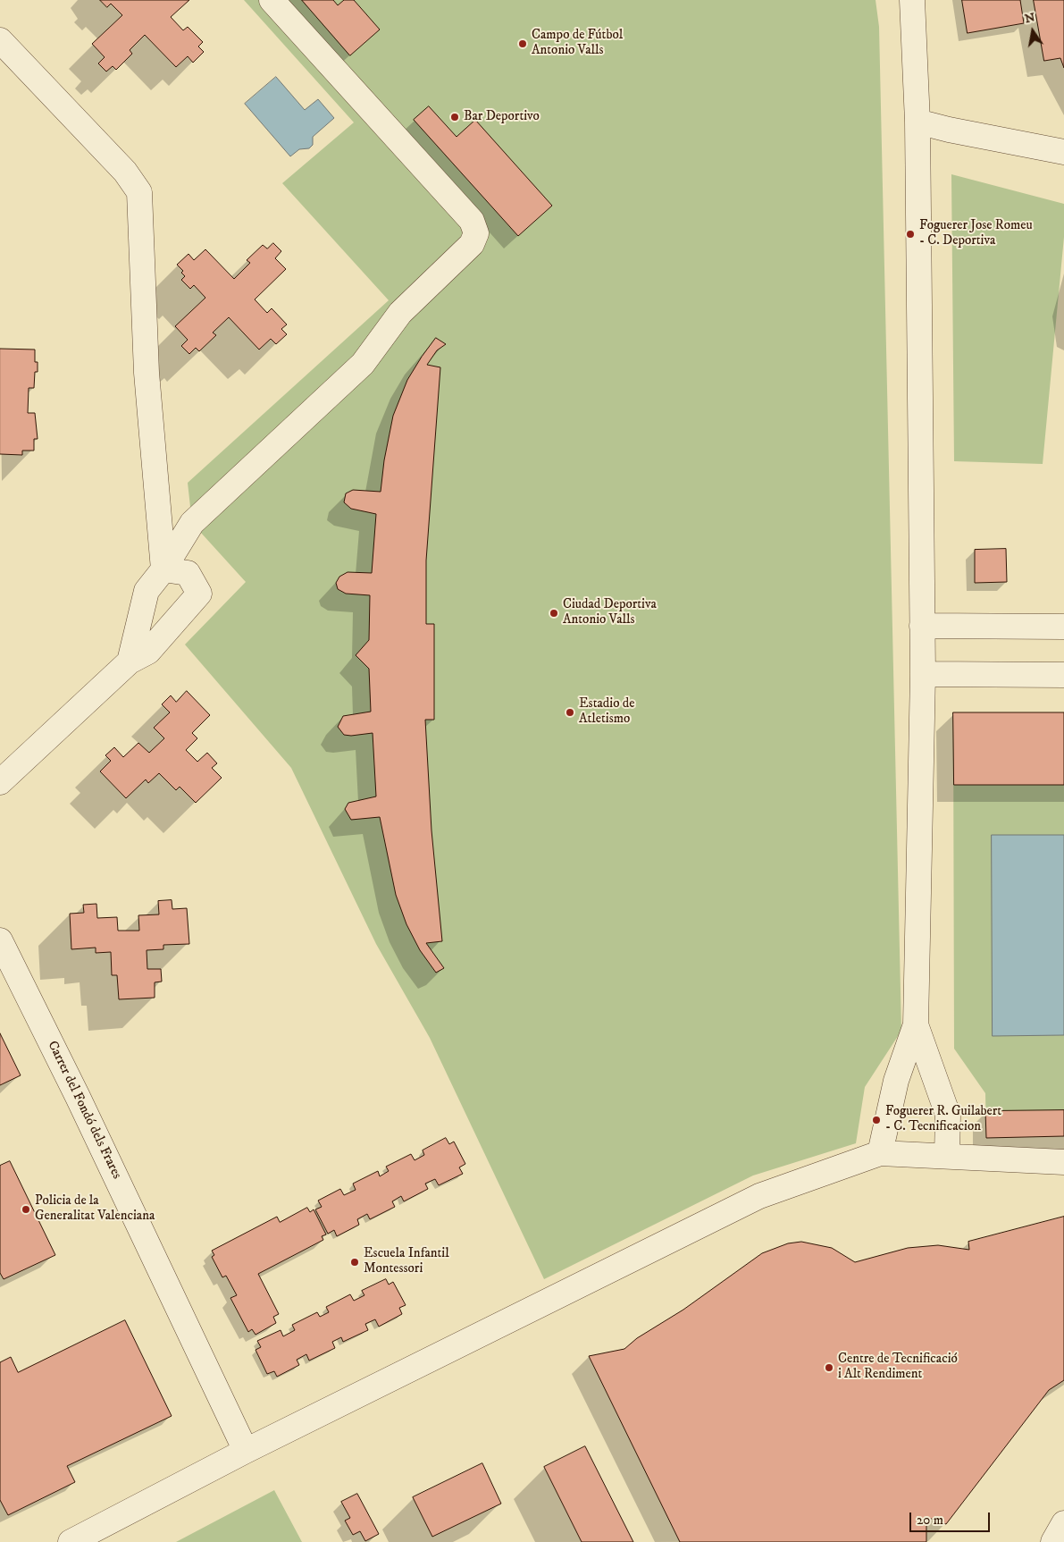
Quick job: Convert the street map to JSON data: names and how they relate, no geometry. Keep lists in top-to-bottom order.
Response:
{
  "streets": {
    "street": ["Carrer del Fondó dels Frares"]
  },
  "places": [
    "Campo de Fútbol Antonio Valls",
    "Bar Deportivo",
    "Foguerer Jose Romeu - C. Deportiva",
    "Ciudad Deportiva Antonio Valls",
    "Estadio de Atletismo",
    "Foguerer R. Guilabert - C. Tecnificacion",
    "Policia de la Generalitat Valenciana",
    "Escuela Infantil Montessori",
    "Centre de Tecnificació i Alt Rendiment"
  ],
  "scale_bar": "20 m",
  "north": "top"
}
